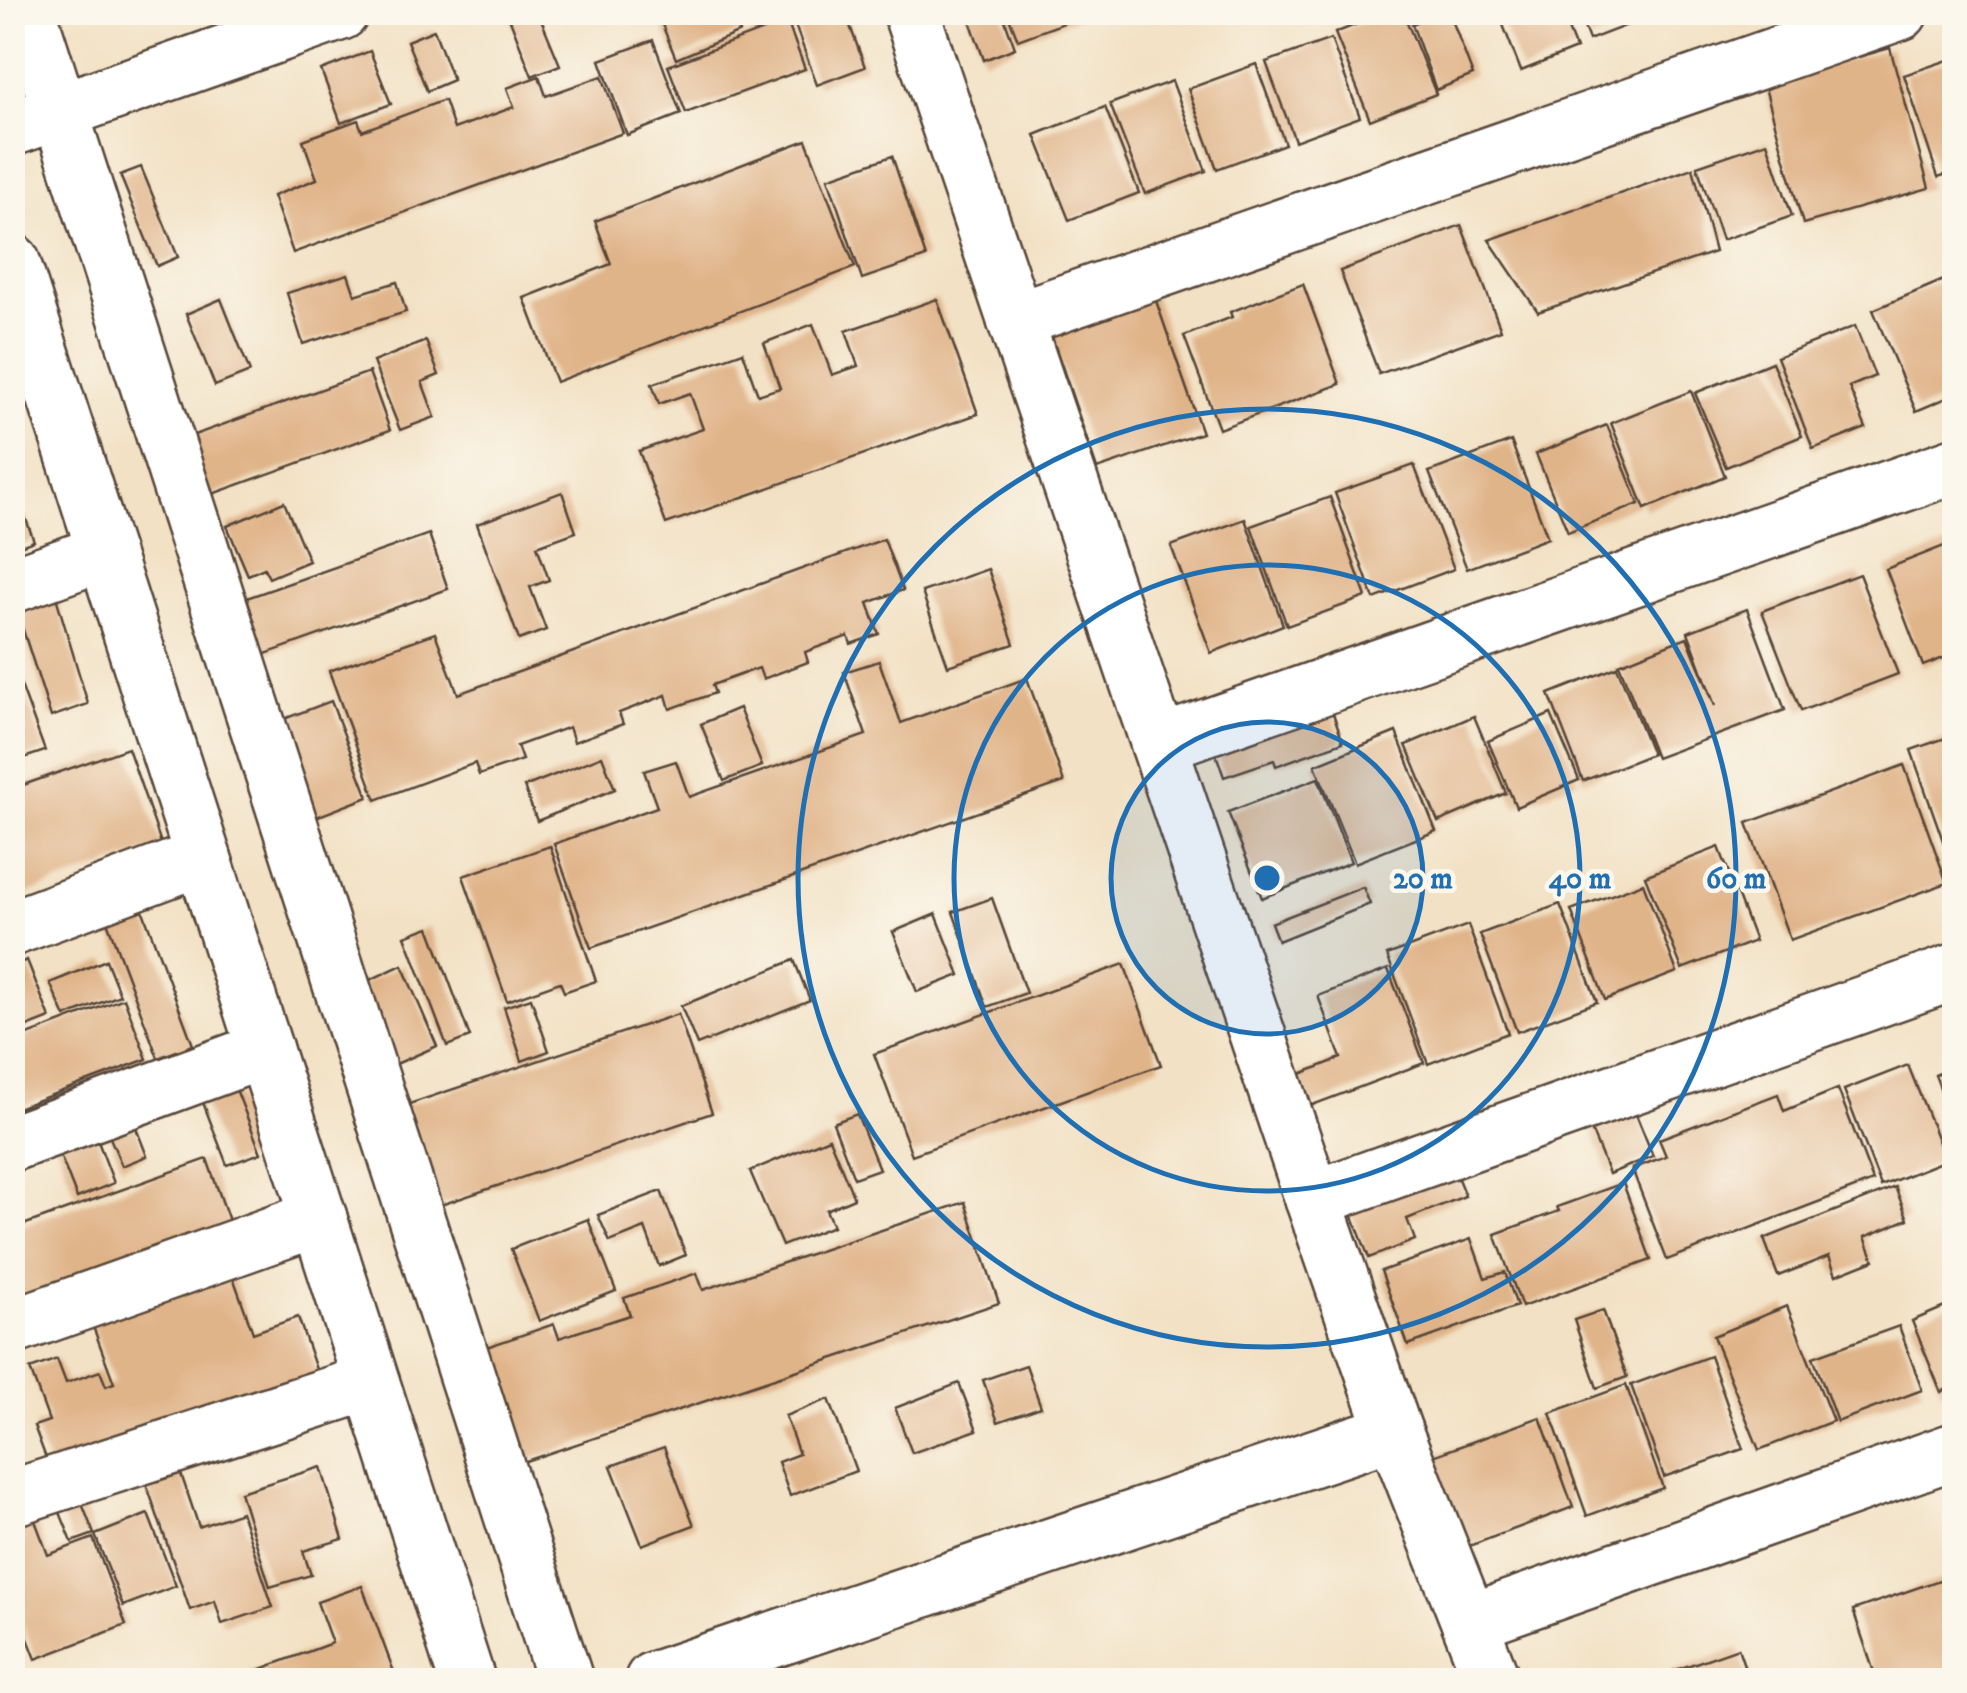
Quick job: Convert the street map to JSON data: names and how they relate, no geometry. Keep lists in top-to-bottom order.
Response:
{
  "rings": ["20 m", "40 m", "60 m"]
}
